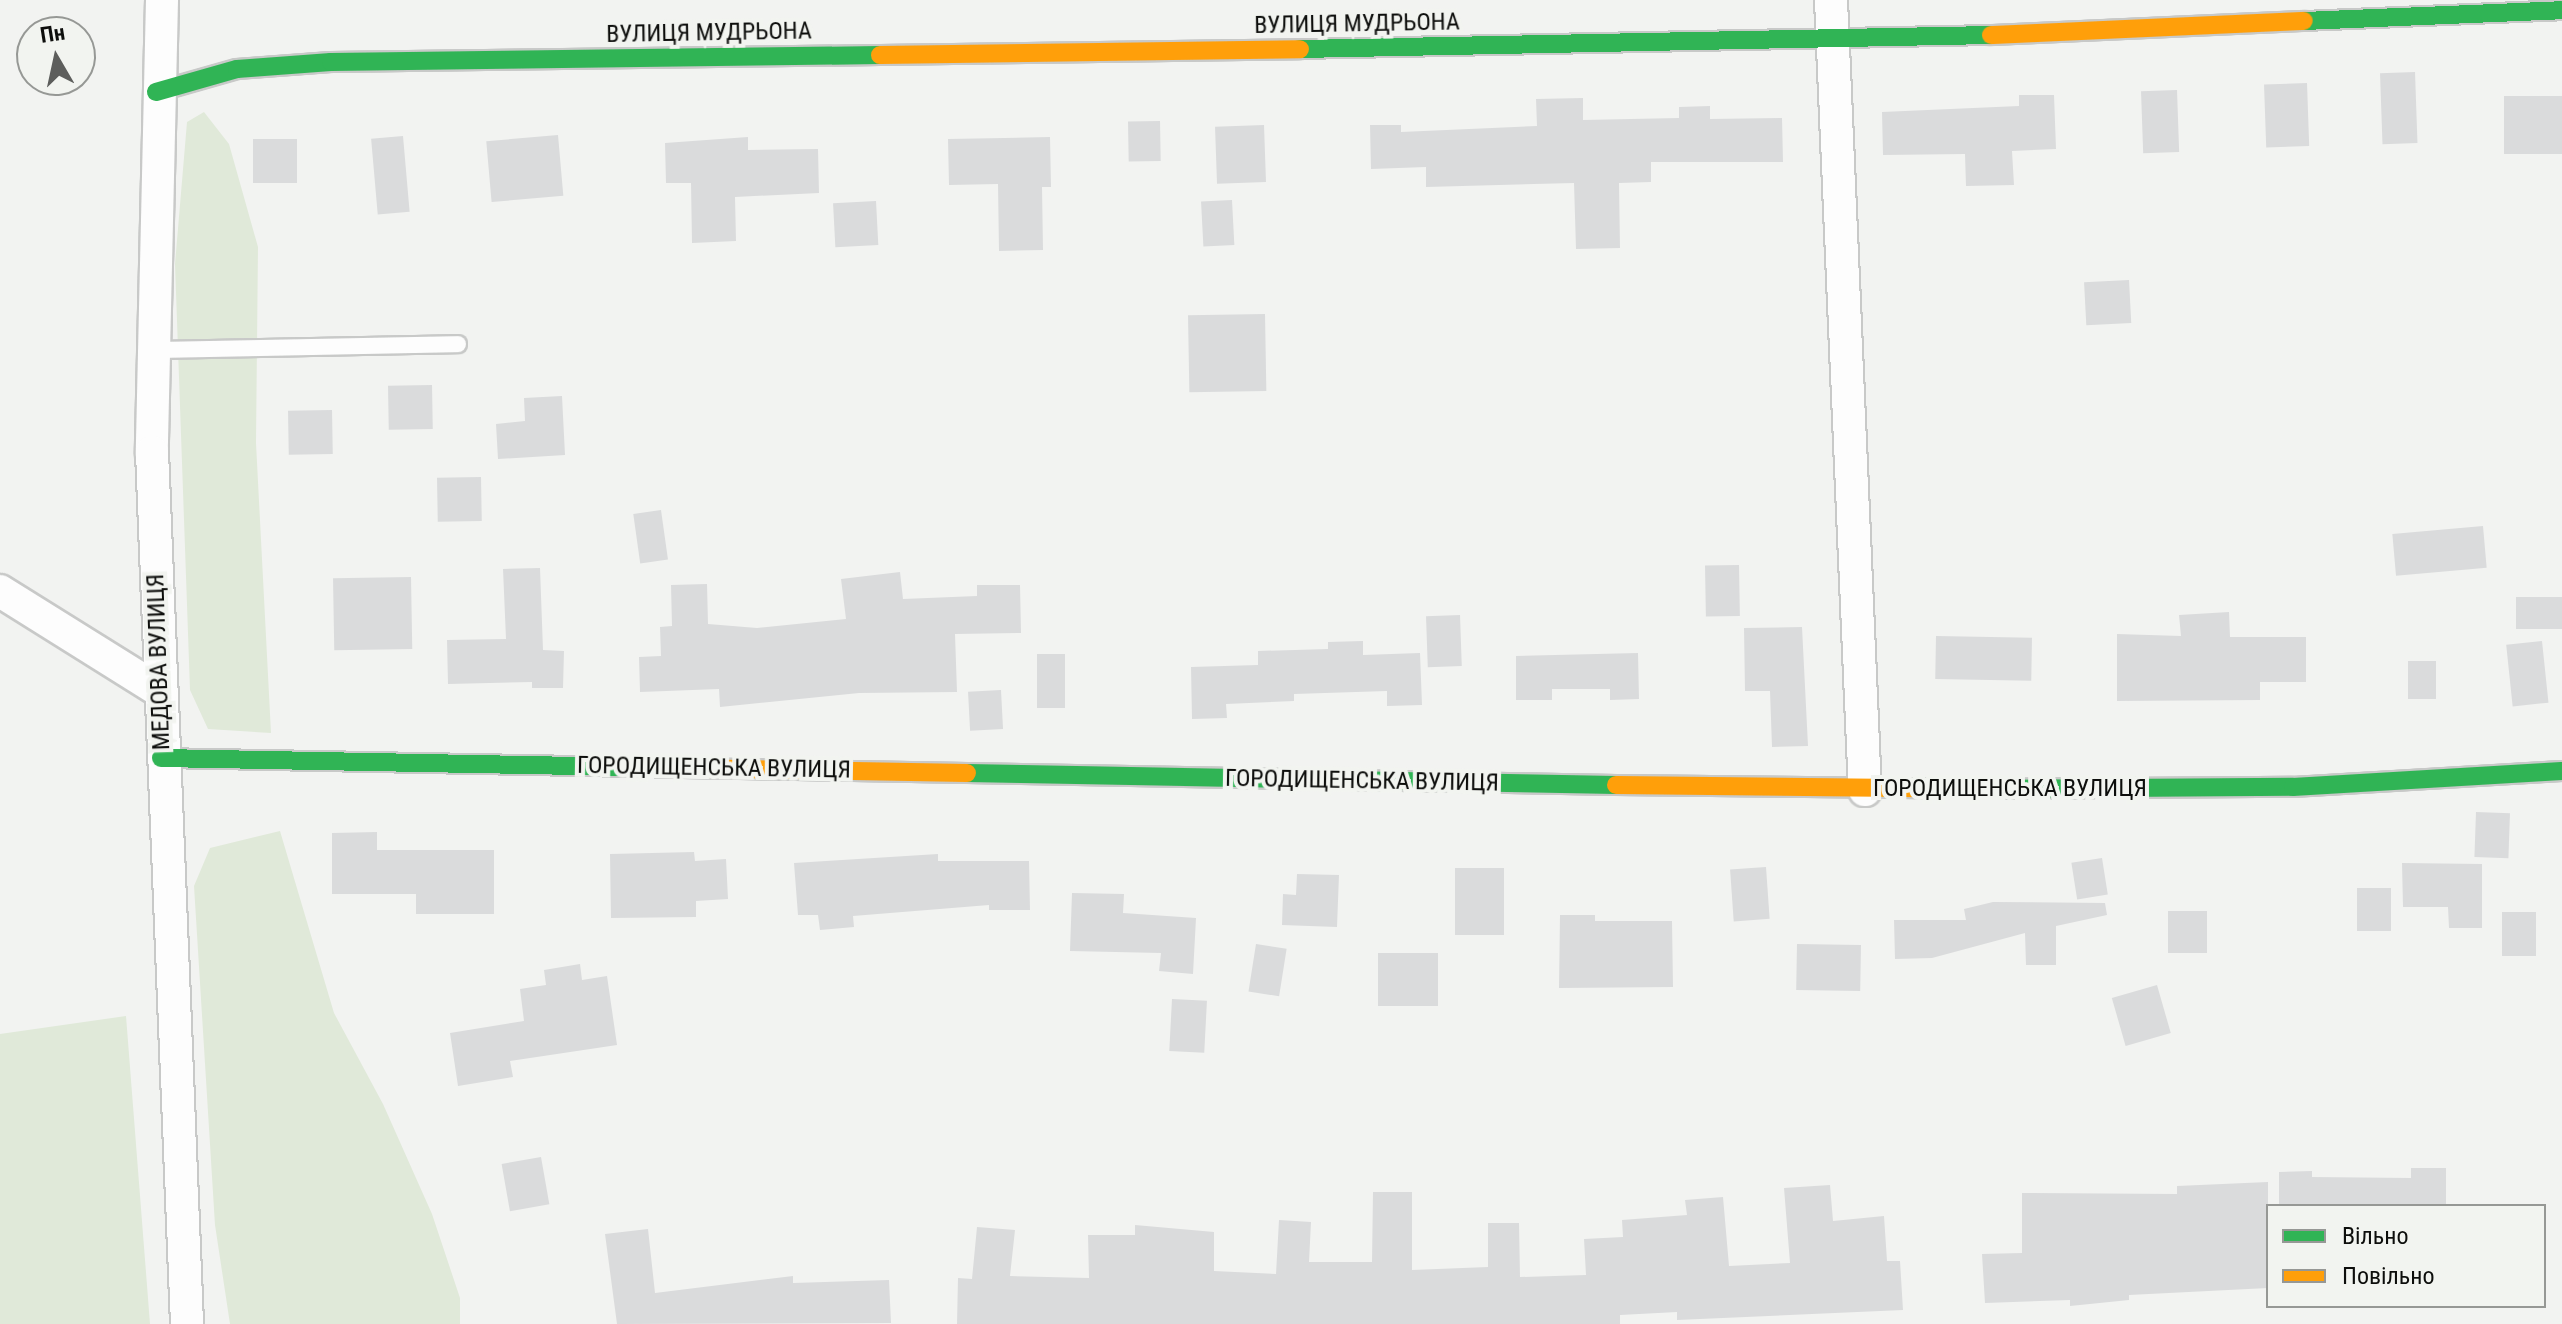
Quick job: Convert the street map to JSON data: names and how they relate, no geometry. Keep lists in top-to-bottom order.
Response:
{
  "streets": {
    "street": ["ВУЛИЦЯ МУДРЬОНА", "МЕДОВА ВУЛИЦЯ", "ГОРОДИЩЕНСЬКА ВУЛИЦЯ"]
  },
  "crossings": [
    ["ВУЛИЦЯ МУДРЬОНА", "МЕДОВА ВУЛИЦЯ"],
    ["МЕДОВА ВУЛИЦЯ", "ГОРОДИЩЕНСЬКА ВУЛИЦЯ"]
  ],
  "legend": ["Вільно", "Повільно"],
  "north": "top"
}
